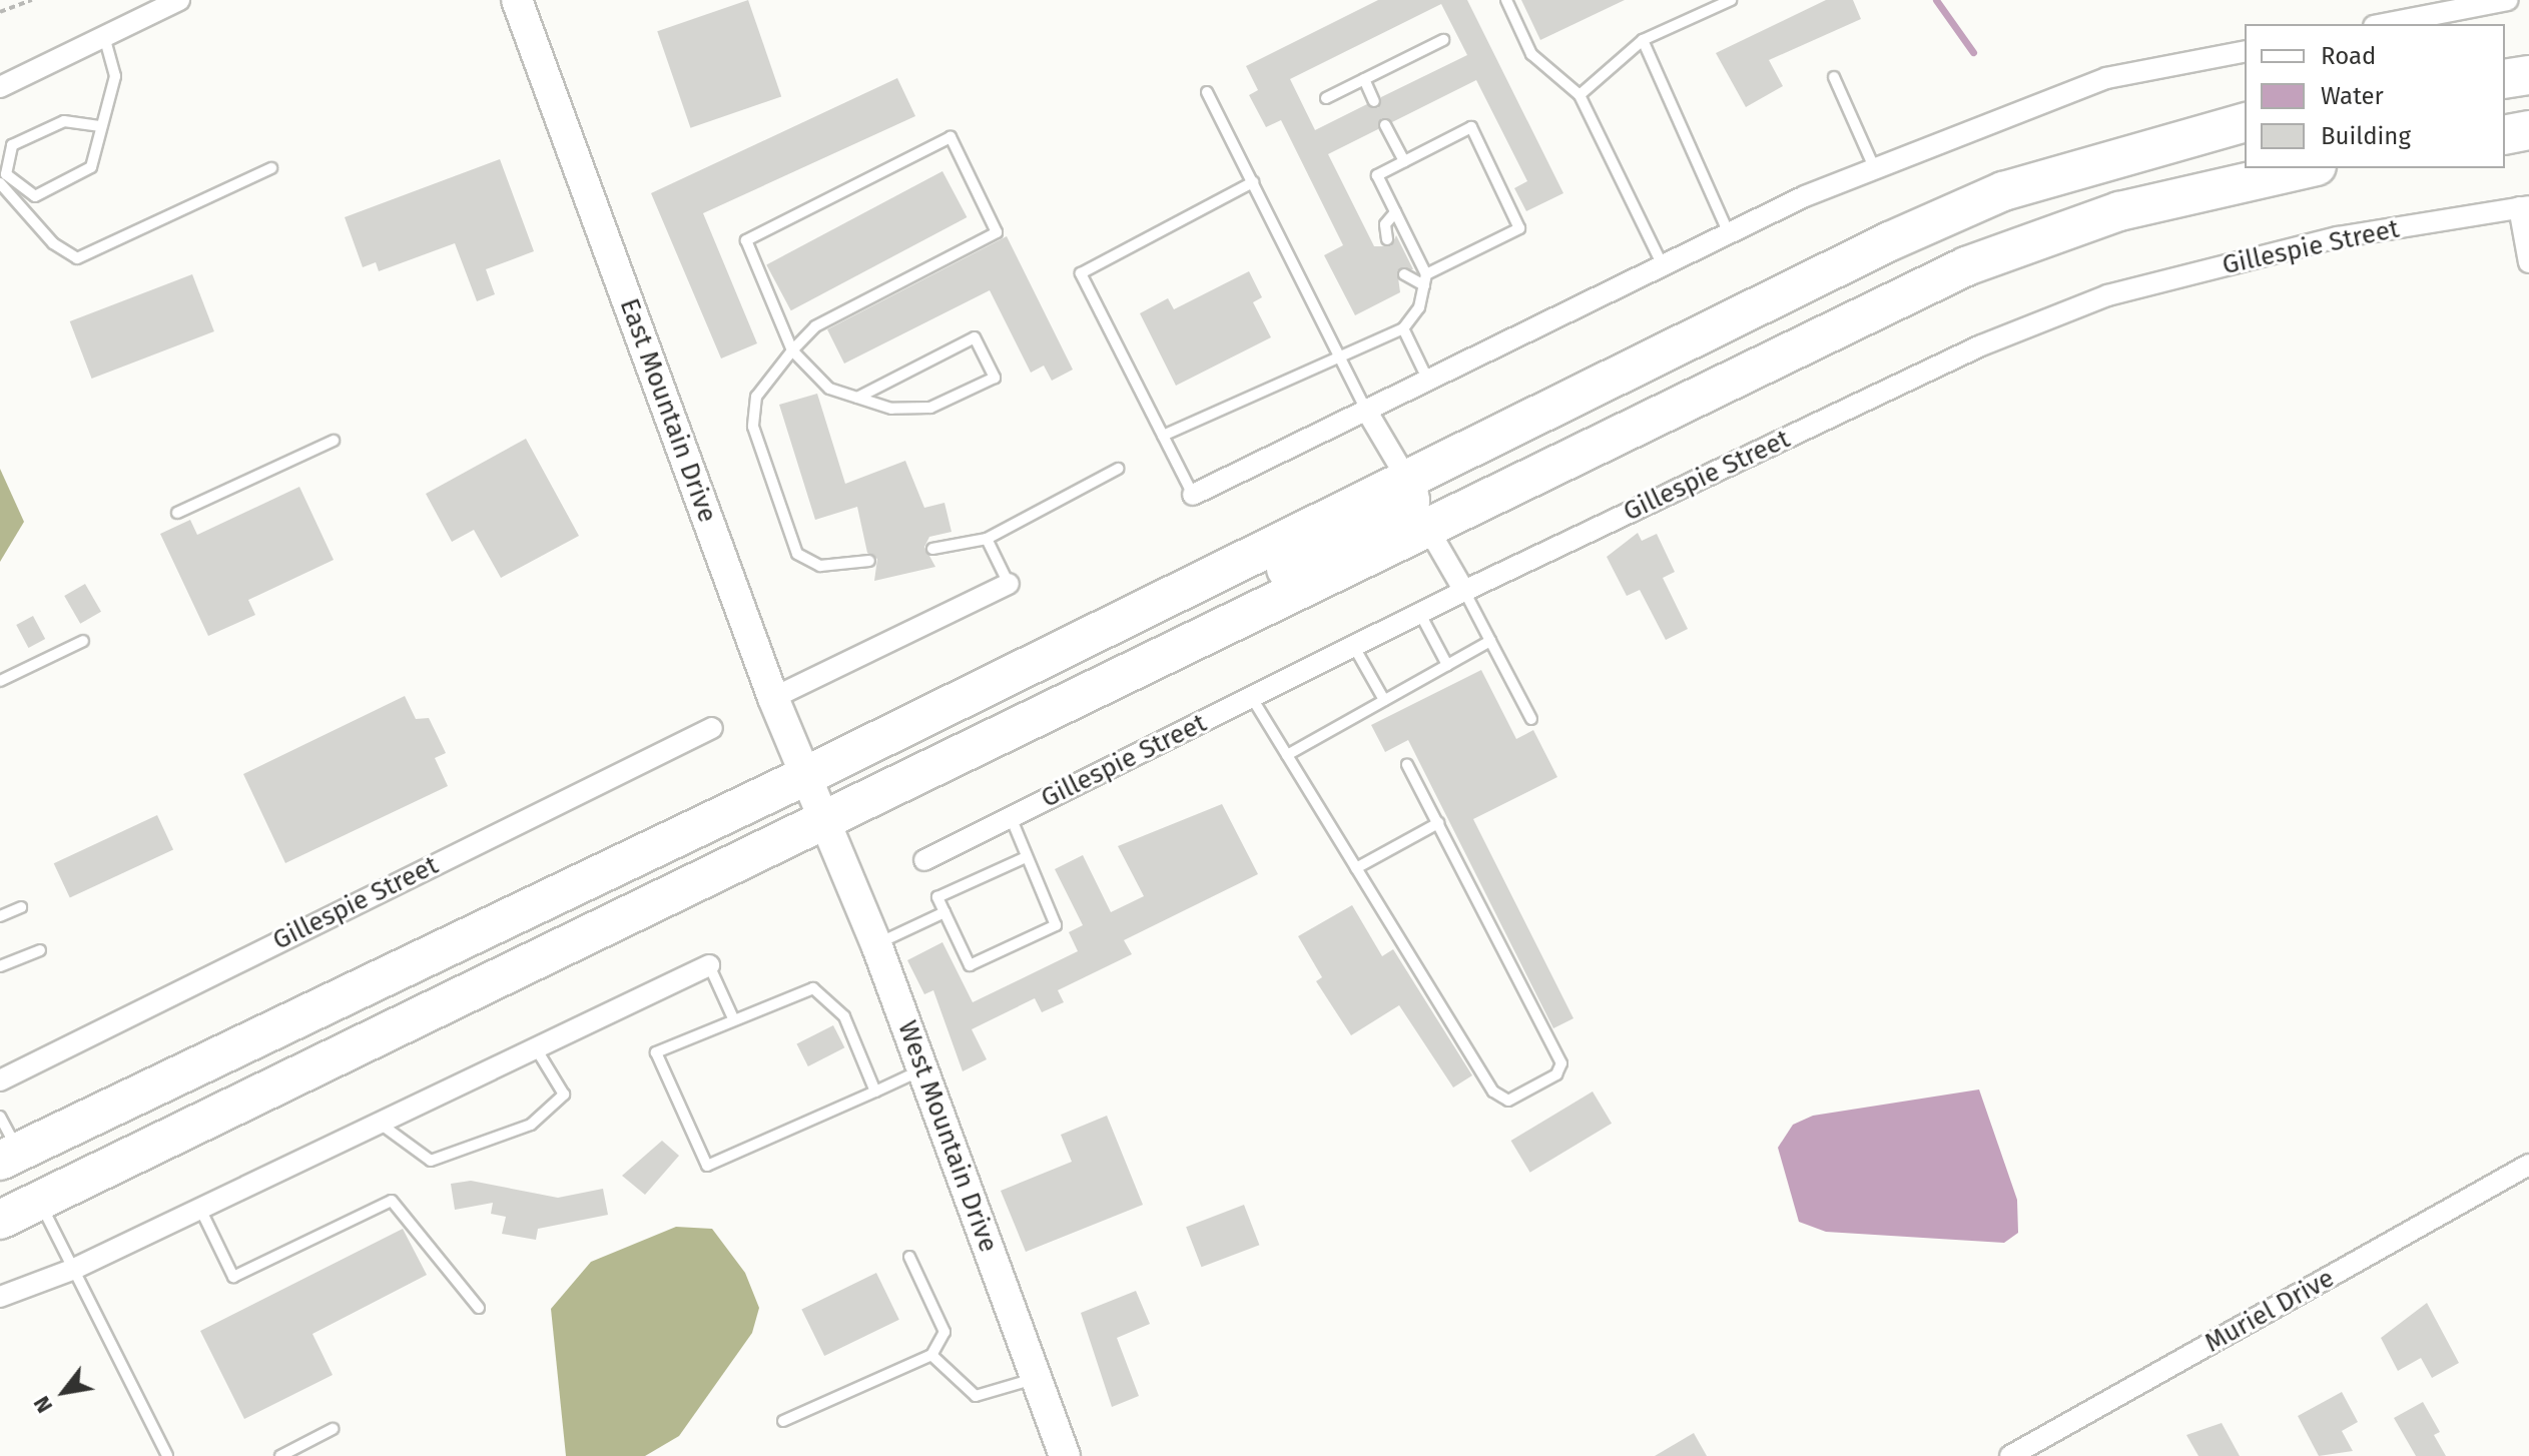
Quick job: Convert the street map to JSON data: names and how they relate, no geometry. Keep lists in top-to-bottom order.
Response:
{
  "streets": {
    "street": [
      "Gillespie Street",
      "East Mountain Drive",
      "West Mountain Drive",
      "Muriel Drive"
    ]
  },
  "crossings": [
    ["East Mountain Drive", "West Mountain Drive"]
  ],
  "legend": ["Road", "Water", "Building"],
  "north": "bottom left"
}
